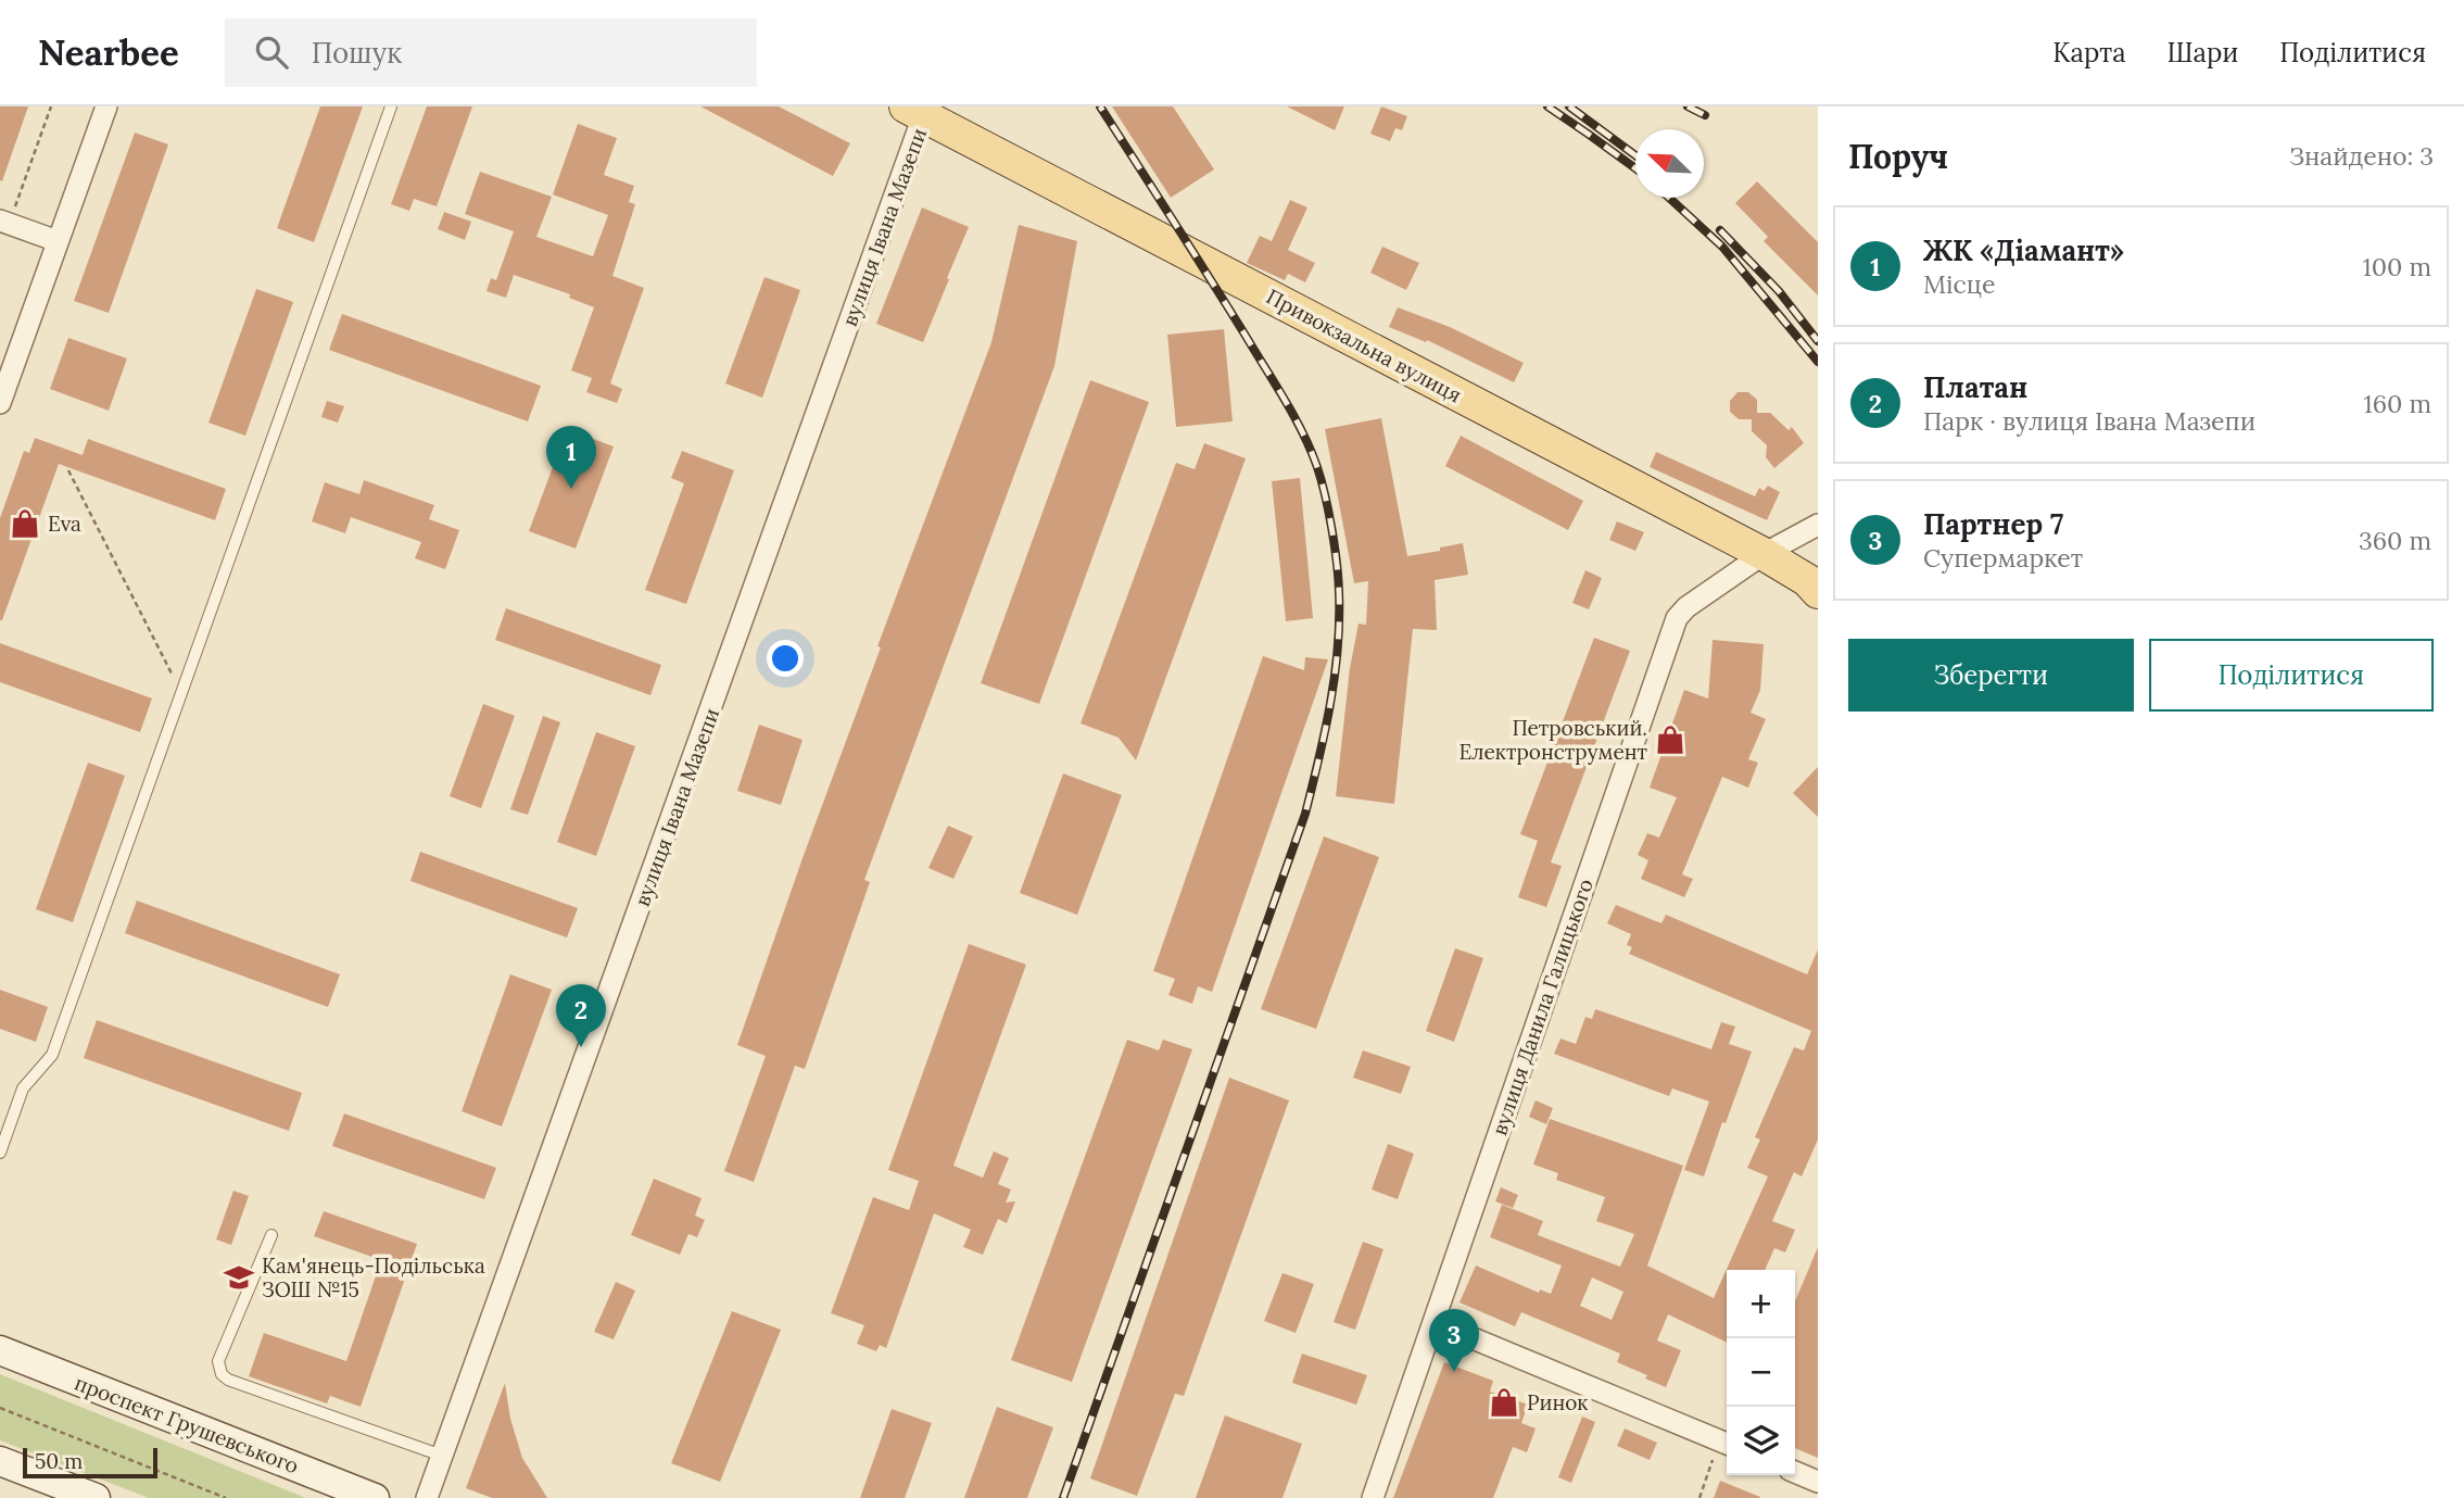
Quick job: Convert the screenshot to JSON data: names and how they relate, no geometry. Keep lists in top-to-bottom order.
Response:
{
  "streets": {
    "main road": ["Привокзальна вулиця", "проспект Грушевського"],
    "street": ["вулиця Івана Мазепи", "вулиця Данила Галицького"]
  },
  "crossings": [
    ["вулиця Івана Мазепи", "Привокзальна вулиця"],
    ["Привокзальна вулиця", "вулиця Данила Галицького"]
  ],
  "places": {
    "shop": ["Eva", "Петровський. Електронструмент", "Ринок"],
    "school or university": ["Кам'янець-Подільська ЗОШ №15"]
  },
  "scale_bar": "50 m",
  "north": "top left",
  "page": {
    "header": "Nearbee",
    "search": "Пошук",
    "nav": ["Карта", "Шари", "Поділитися"],
    "heading": ["Поруч", "Знайдено: 3"],
    "list": [
      {
        "mark": "1",
        "name": "ЖК «Діамант»",
        "note": "Місце",
        "value": "100 m"
      },
      {
        "mark": "2",
        "name": "Платан",
        "note": "Парк · вулиця Івана Мазепи",
        "value": "160 m"
      },
      {
        "mark": "3",
        "name": "Партнер 7",
        "note": "Супермаркет",
        "value": "360 m"
      }
    ],
    "pins": ["1", "2", "3"],
    "buttons": ["Зберегти", "Поділитися"],
    "map_buttons": ["+", "−"],
    "scale": "50 m"
  }
}
